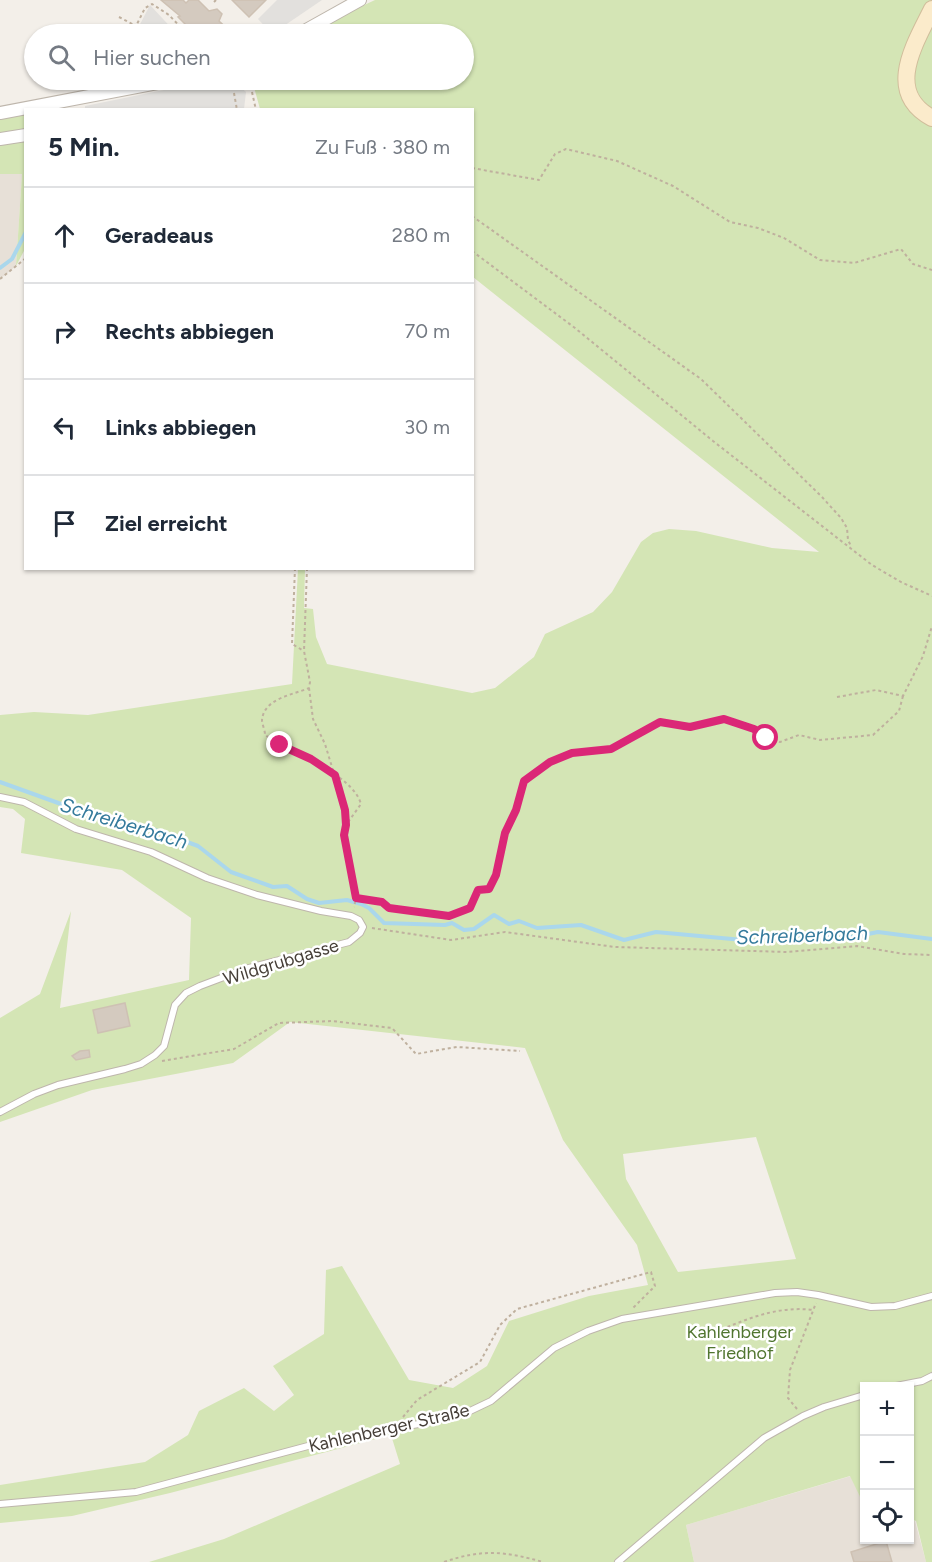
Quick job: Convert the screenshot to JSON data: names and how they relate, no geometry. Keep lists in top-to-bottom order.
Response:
{
  "streets": {
    "lane": ["Wildgrubgasse", "Kahlenberger Straße"]
  },
  "water": ["Schreiberbach"],
  "parks": ["Kahlenberger Friedhof"],
  "page": {
    "search": "Hier suchen",
    "heading": ["5 Min.", "Zu Fuß · 380 m"],
    "list": [
      ["Geradeaus", "280 m"],
      ["Rechts abbiegen", "70 m"],
      ["Links abbiegen", "30 m"],
      "Ziel erreicht"
    ],
    "map_buttons": ["+", "−"]
  }
}
